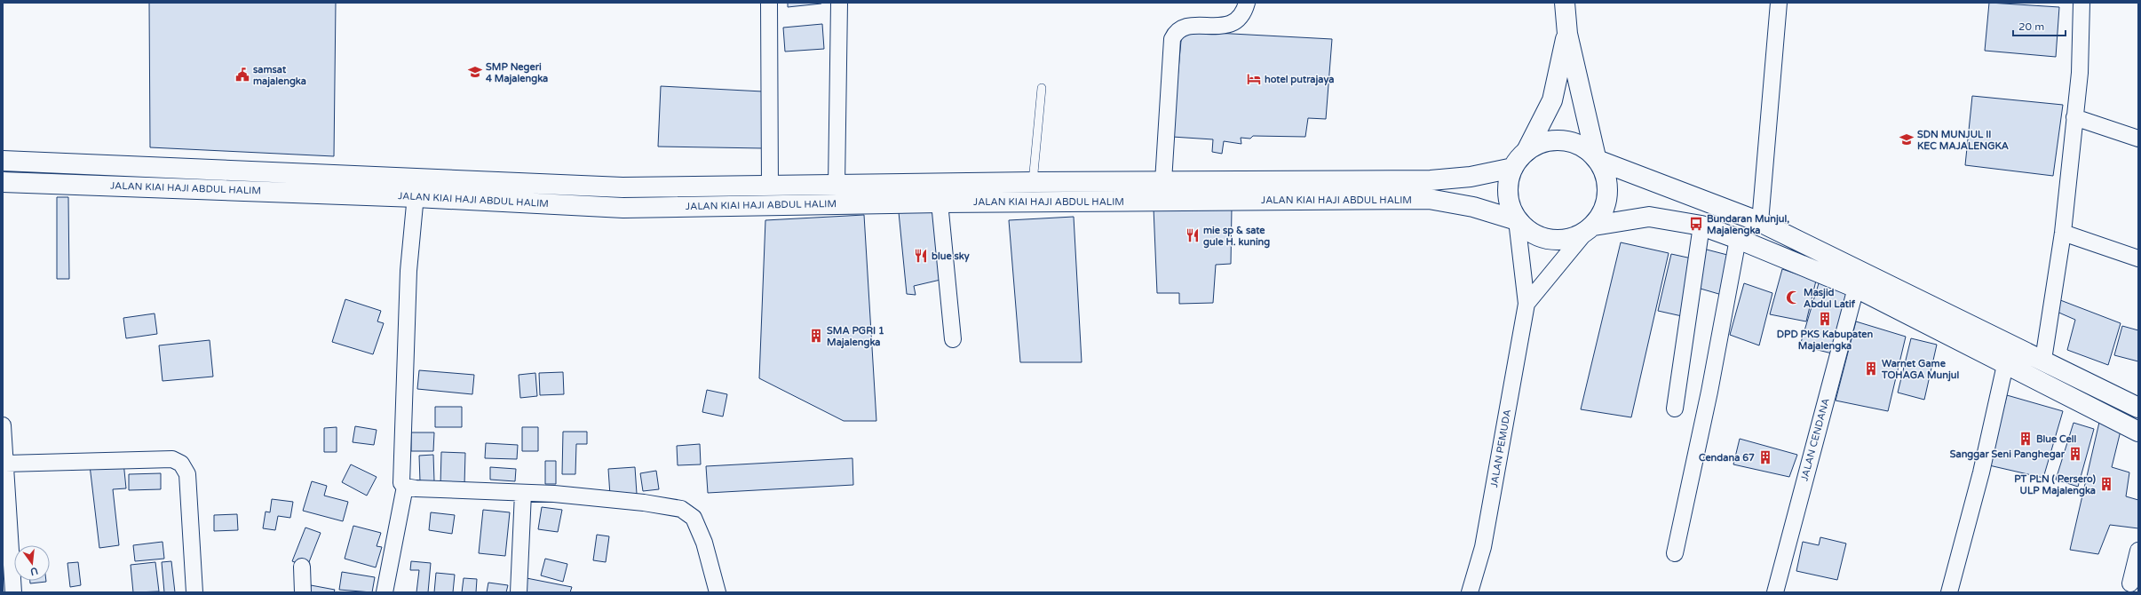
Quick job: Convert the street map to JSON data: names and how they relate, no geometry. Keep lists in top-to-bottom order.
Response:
{
  "streets": {
    "main road": ["JALAN KIAI HAJI ABDUL HALIM"],
    "street": ["JALAN CENDANA", "JALAN PEMUDA"]
  },
  "places": {
    "school or university": ["SMP Negeri 4 Majalengka", "SDN MUNJUL II KEC MAJALENGKA"],
    "public building": ["samsat majalengka"],
    "hotel": ["hotel putrajaya"],
    "bus stop": ["Bundaran Munjul, Majalengka"],
    "restaurant": ["mie sp & sate gule H. kuning", "blue sky"],
    "mosque": ["Masjid Abdul Latif"],
    "building": [
      "DPD PKS Kabupaten Majalengka",
      "SMA PGRI 1 Majalengka",
      "Warnet Game TOHAGA Munjul",
      "Blue Cell",
      "Sanggar Seni Panghegar",
      "Cendana 67",
      "PT PLN ( Persero) ULP Majalengka"
    ]
  },
  "scale_bar": "20 m",
  "north": "bottom"
}
